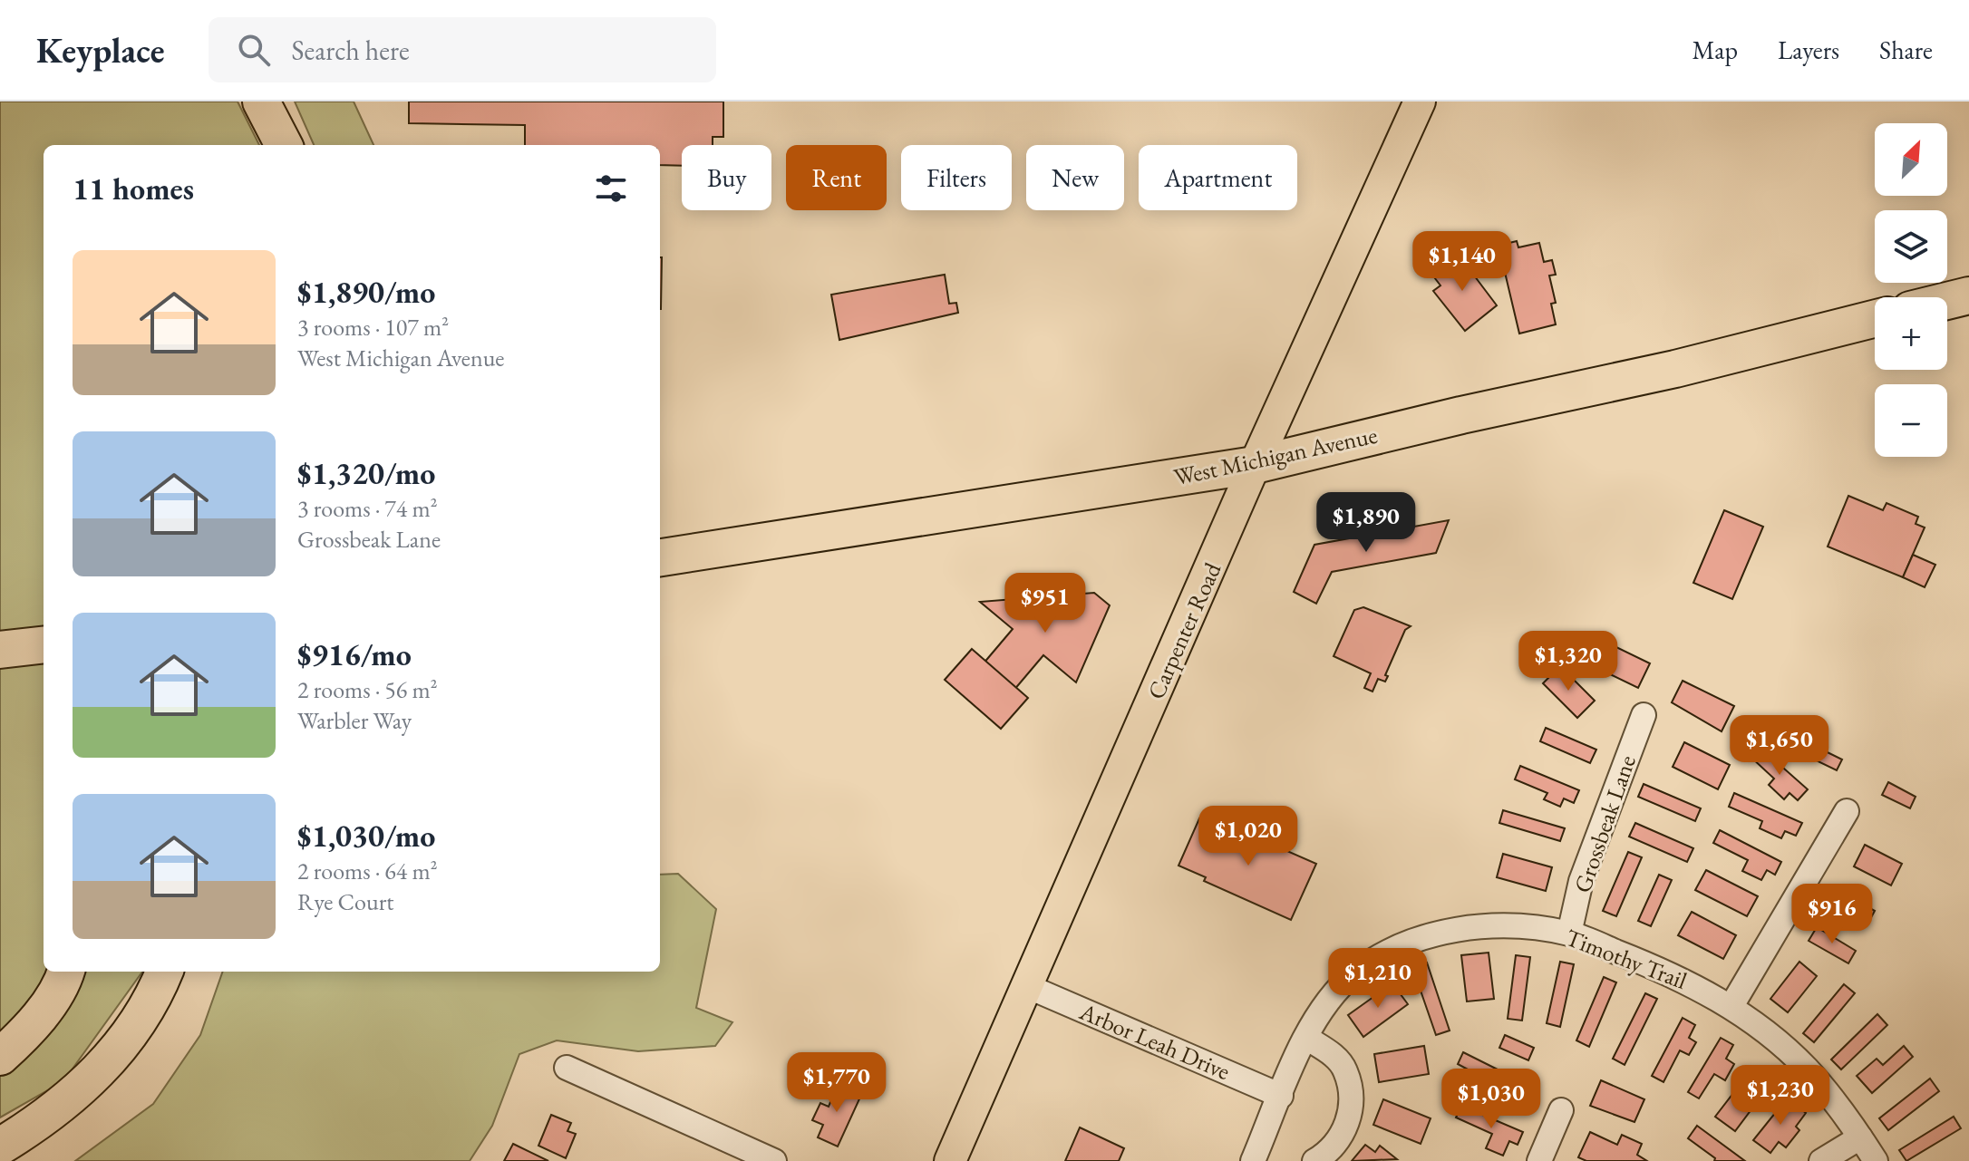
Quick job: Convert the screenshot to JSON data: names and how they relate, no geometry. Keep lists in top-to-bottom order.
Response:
{
  "streets": {
    "highway": ["West Michigan Avenue"],
    "main road": ["Carpenter Road"],
    "street": ["Grossbeak Lane", "Timothy Trail", "Arbor Leah Drive"]
  },
  "crossings": [
    ["West Michigan Avenue", "Carpenter Road"],
    ["Carpenter Road", "Arbor Leah Drive"],
    ["Grossbeak Lane", "Timothy Trail"],
    ["Timothy Trail", "Arbor Leah Drive"]
  ],
  "north": "top right",
  "page": {
    "header": "Keyplace",
    "search": "Search here",
    "nav": ["Map", "Layers", "Share"],
    "map_buttons": ["+", "−"],
    "chip": [
      "Buy",
      "Rent",
      "Filters",
      "New",
      "Apartment"
    ],
    "heading": "11 homes",
    "price": [
      "$1,140",
      "$1,890",
      "$951",
      "$1,320",
      "$1,650",
      "$1,020",
      "$916",
      "$1,210",
      "$1,770",
      "$1,230",
      "$1,030"
    ],
    "list": [
      {
        "name": "$1,890/mo",
        "note": "3 rooms · 107 m² · West Michigan Avenue"
      },
      {
        "name": "$1,320/mo",
        "note": "3 rooms · 74 m² · Grossbeak Lane"
      },
      {
        "name": "$916/mo",
        "note": "2 rooms · 56 m² · Warbler Way"
      },
      {
        "name": "$1,030/mo",
        "note": "2 rooms · 64 m² · Rye Court"
      }
    ]
  }
}
